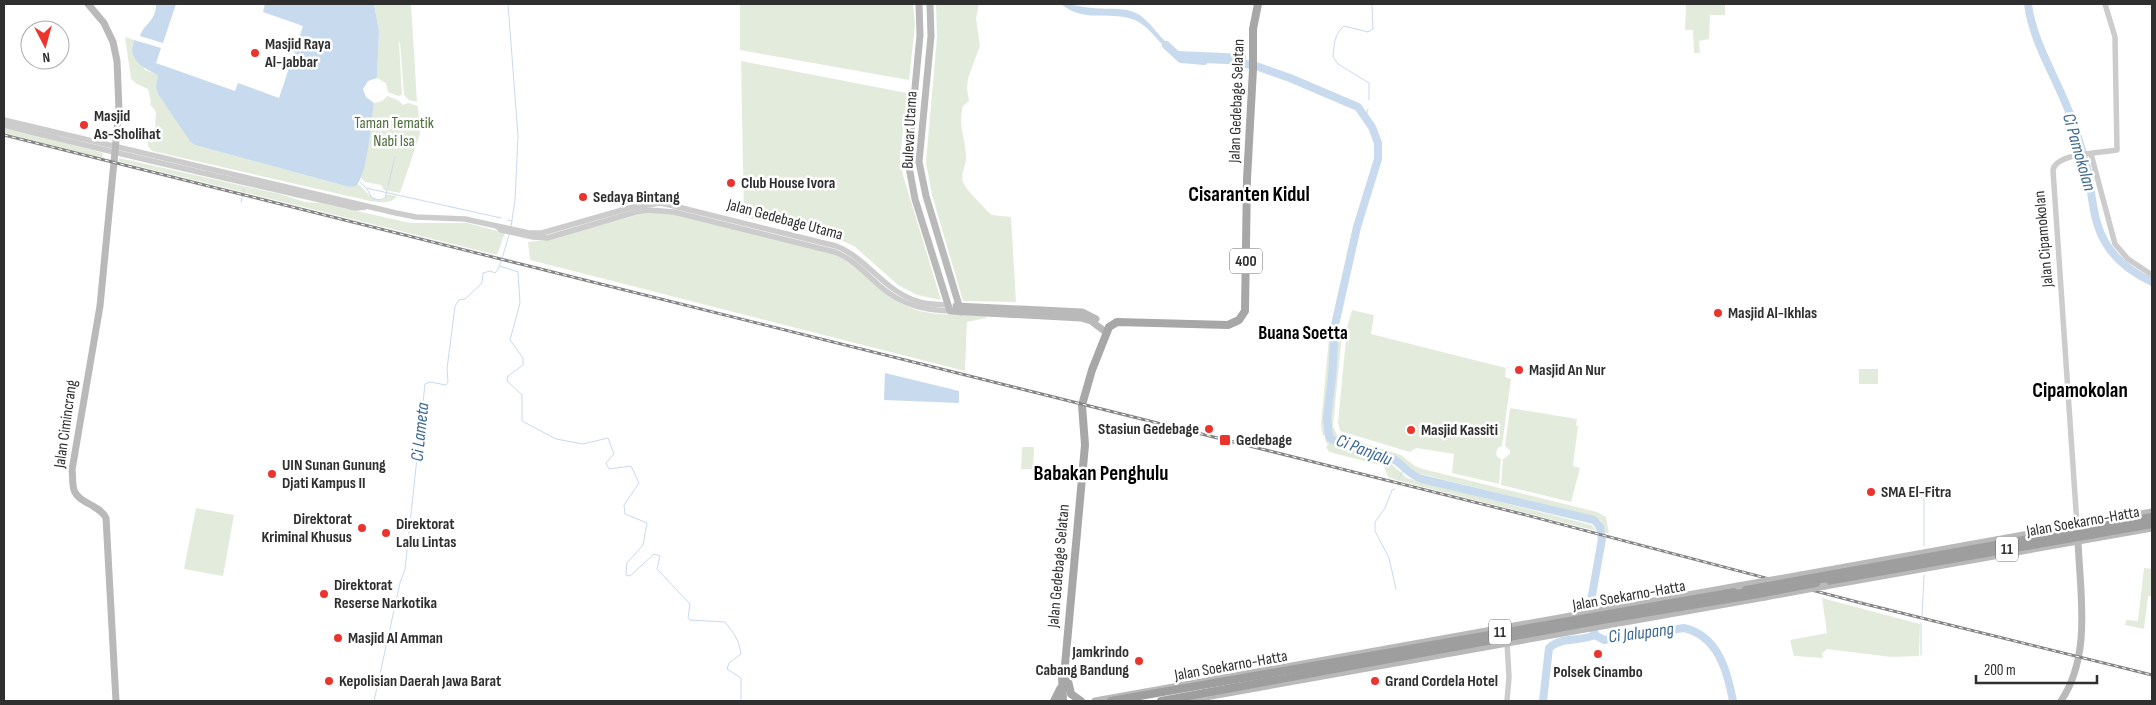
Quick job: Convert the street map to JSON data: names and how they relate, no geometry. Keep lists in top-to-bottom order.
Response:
{
  "streets": {
    "highway": ["Jalan Soekarno-Hatta", "11"],
    "main road": [
      "Jalan Gedebage Selatan",
      "Bulevar Utama",
      "Jalan Gedebage Utama",
      "400",
      "Jalan Cimincrang"
    ],
    "street": ["Jalan Cipamokolan"]
  },
  "crossings": [
    ["Jalan Gedebage Selatan", "Jalan Gedebage Utama"],
    ["Bulevar Utama", "Jalan Gedebage Utama"],
    ["Jalan Gedebage Utama", "Jalan Cimincrang"],
    ["Jalan Cipamokolan", "Jalan Soekarno-Hatta"]
  ],
  "districts": [
    "Cisaranten Kidul",
    "Buana Soetta",
    "Cipamokolan",
    "Babakan Penghulu"
  ],
  "water": [
    "Ci Pamokolan",
    "Ci Lameta",
    "Ci Panjalu",
    "Ci Jalupang"
  ],
  "parks": ["Taman Tematik Nabi Isa"],
  "places": {
    "other": [
      "Masjid Raya Al-Jabbar",
      "Masjid As-Sholihat",
      "Club House Ivora",
      "Sedaya Bintang",
      "Masjid Al-Ikhlas",
      "Masjid An Nur",
      "Stasiun Gedebage",
      "Masjid Kassiti",
      "UIN Sunan Gunung Djati Kampus II",
      "SMA El-Fitra",
      "Direktorat Kriminal Khusus",
      "Direktorat Lalu Lintas",
      "Direktorat Reserse Narkotika",
      "Masjid Al Amman",
      "Polsek Cinambo",
      "Jamkrindo Cabang Bandung",
      "Kepolisian Daerah Jawa Barat",
      "Grand Cordela Hotel"
    ],
    "transit": ["Gedebage"]
  },
  "scale_bar": "200 m",
  "north": "bottom"
}
